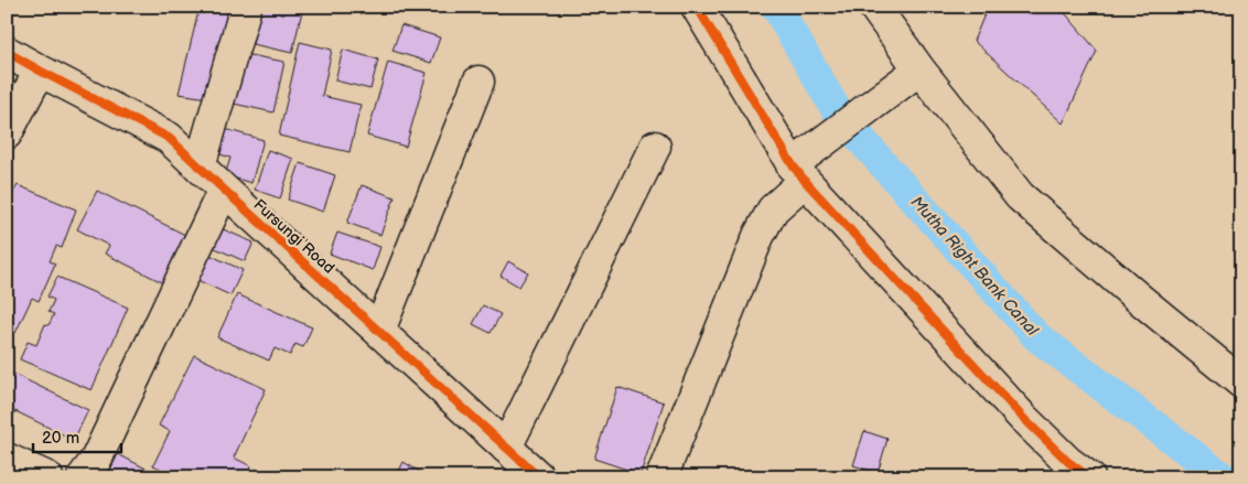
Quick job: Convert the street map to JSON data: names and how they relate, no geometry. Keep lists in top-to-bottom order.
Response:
{
  "streets": {
    "street": ["Fursungi Road"]
  },
  "water": ["Mutha Right Bank Canal"],
  "scale_bar": "20 m"
}
